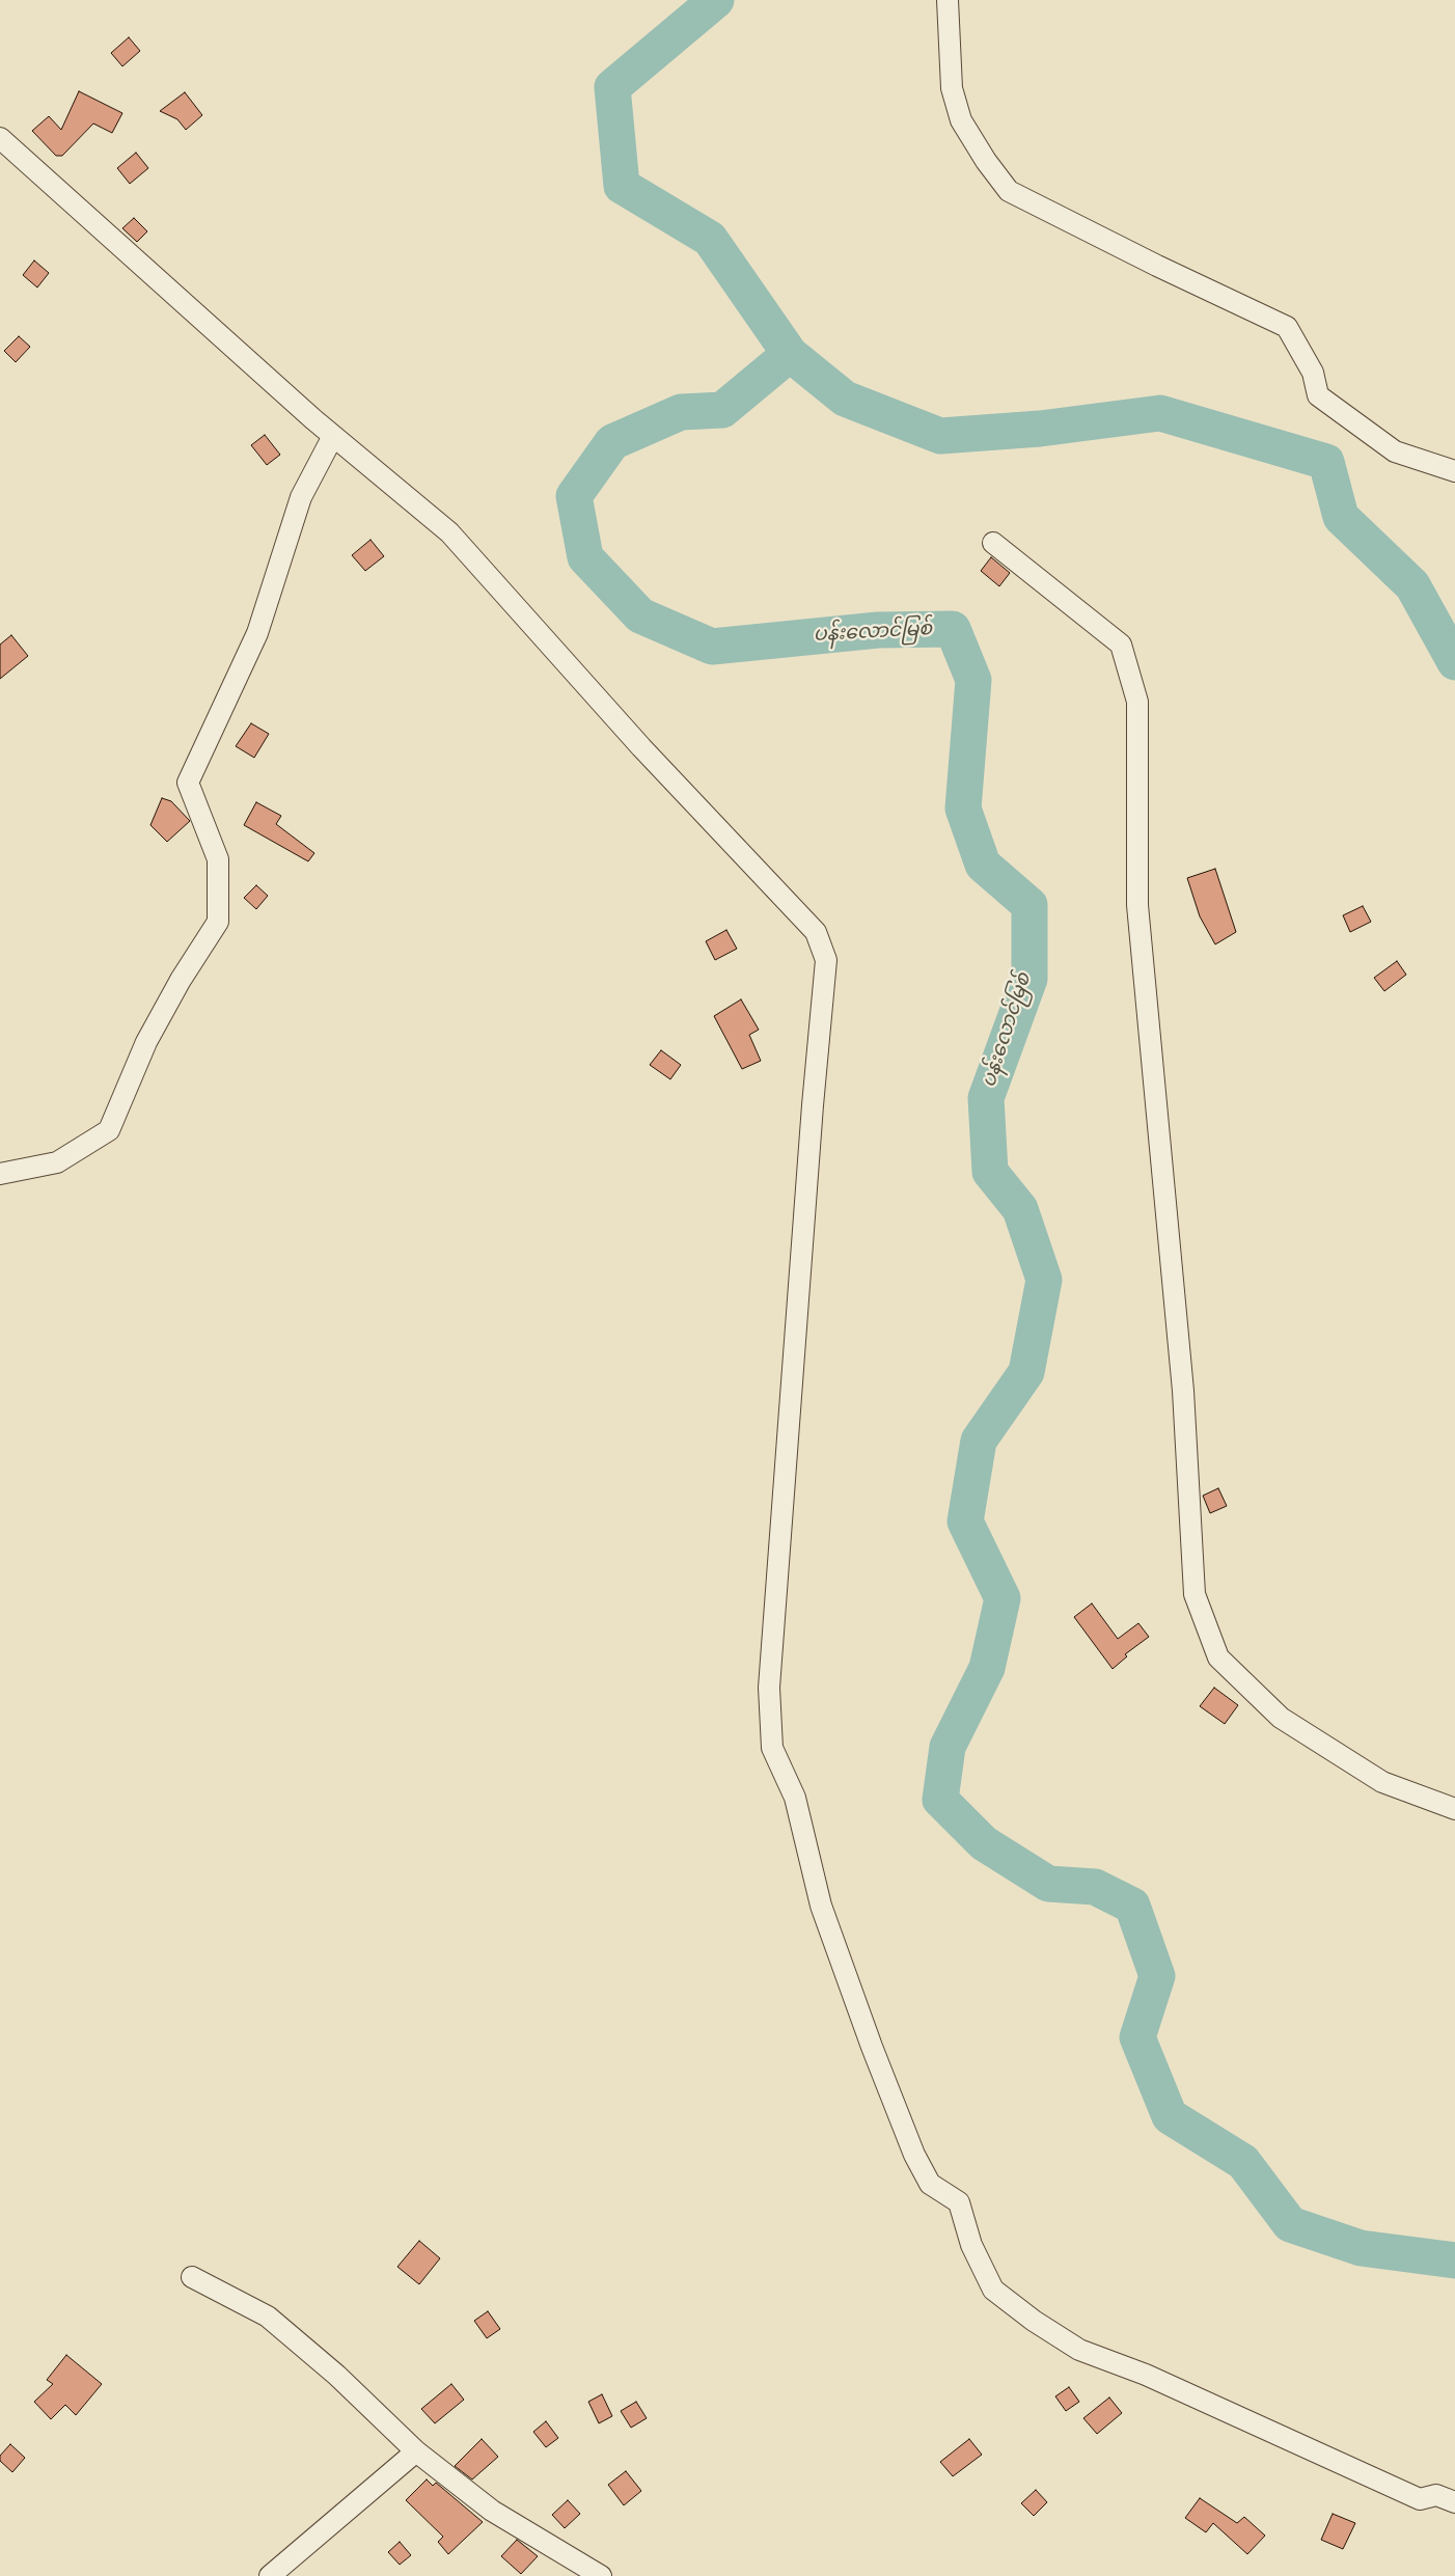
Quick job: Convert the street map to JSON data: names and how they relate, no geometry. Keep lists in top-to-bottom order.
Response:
{
  "water": ["ပန်းလောင်မြစ်"]
}
